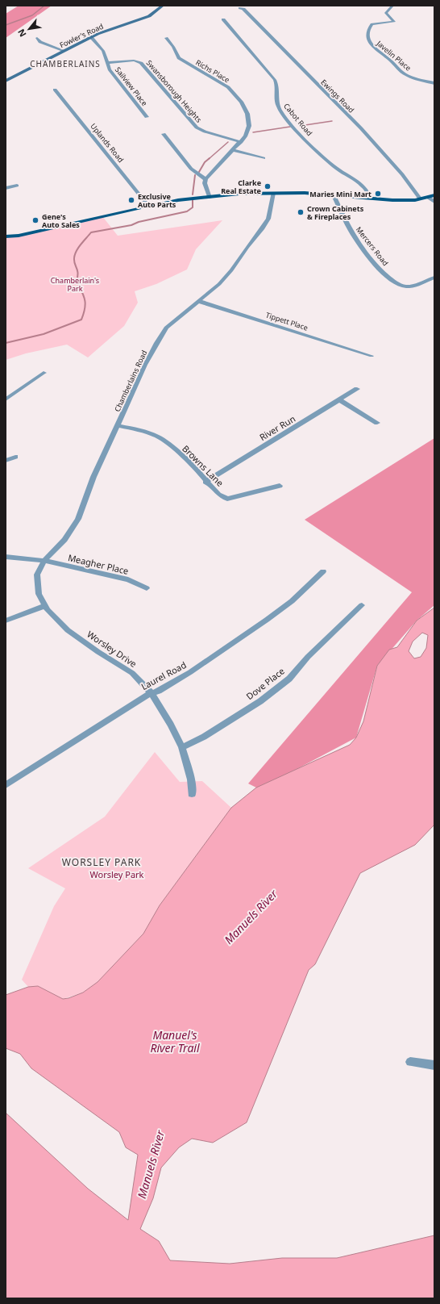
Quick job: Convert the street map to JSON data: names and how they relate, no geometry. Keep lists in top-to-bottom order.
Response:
{
  "streets": {
    "street": [
      "Fowler's Road",
      "Javelin Place",
      "Richs Place",
      "Sailview Place",
      "Swansborough Heights",
      "Ewings Road",
      "Cabot Road",
      "Uplands Road",
      "Mercers Road",
      "Tippett Place",
      "Chamberlains Road",
      "River Run",
      "Browns Lane",
      "Meagher Place",
      "Worsley Drive",
      "Laurel Road",
      "Dove Place"
    ]
  },
  "crossings": [
    ["Richs Place", "Swansborough Heights"],
    ["Sailview Place", "Swansborough Heights"],
    ["Tippett Place", "Chamberlains Road"],
    ["Chamberlains Road", "Browns Lane"],
    ["Chamberlains Road", "Meagher Place"],
    ["Chamberlains Road", "Worsley Drive"],
    ["River Run", "Browns Lane"],
    ["Meagher Place", "Worsley Drive"],
    ["Worsley Drive", "Laurel Road"],
    ["Worsley Drive", "Dove Place"]
  ],
  "districts": ["CHAMBERLAINS", "WORSLEY PARK"],
  "water": ["Manuels River", "Manuel's River Trail"],
  "parks": ["Chamberlain's Park", "Worsley Park"],
  "places": [
    "Clarke Real Estate",
    "Maries Mini Mart",
    "Exclusive Auto Parts",
    "Crown Cabinets & Fireplaces",
    "Gene's Auto Sales"
  ],
  "north": "bottom left"
}
